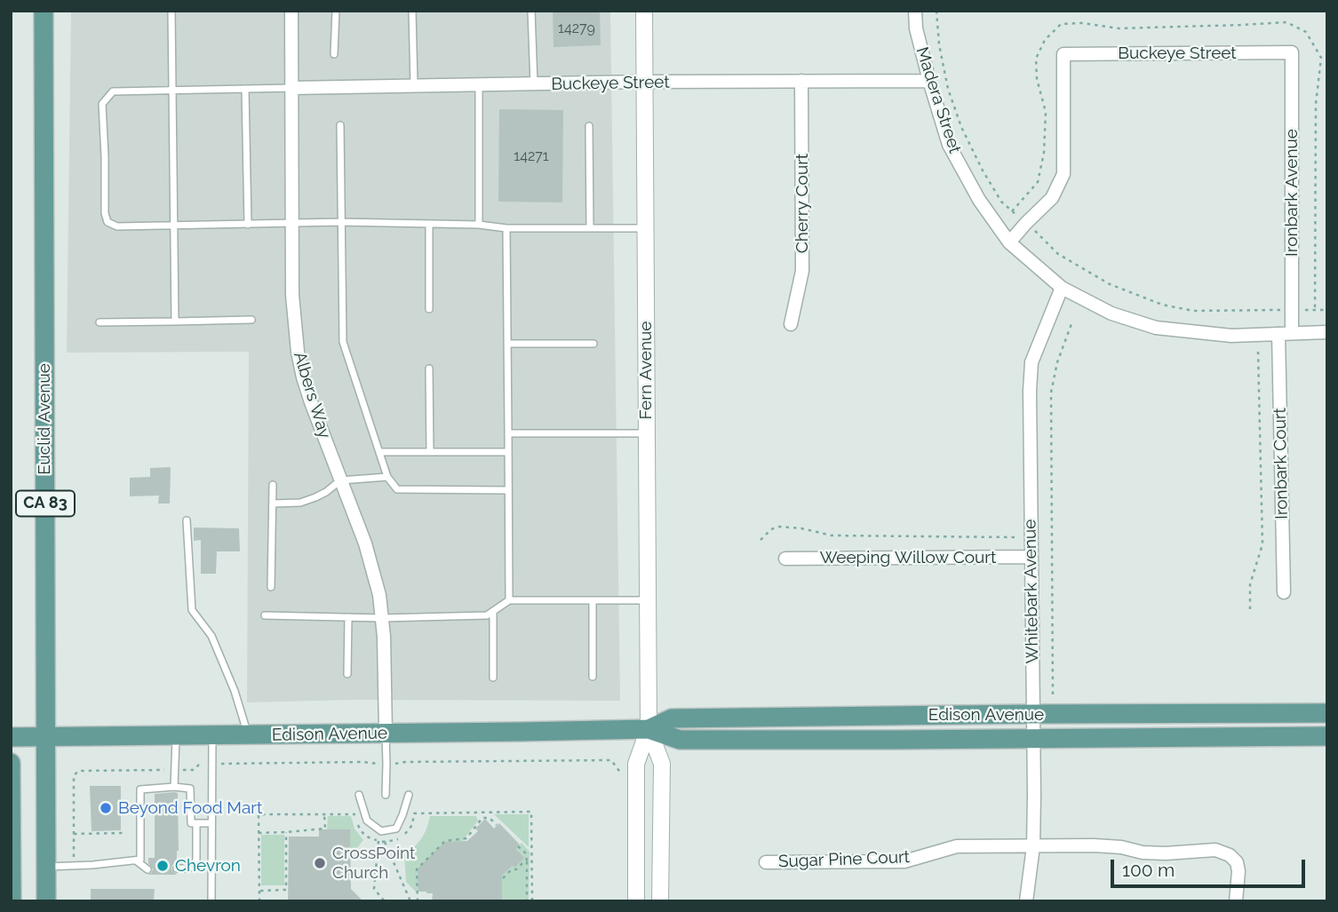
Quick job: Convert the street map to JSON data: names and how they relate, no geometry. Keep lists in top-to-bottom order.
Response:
{
  "streets": {
    "main road": ["Euclid Avenue", "CA 83", "Edison Avenue"],
    "street": [
      "Buckeye Street",
      "Madera Street",
      "Ironbark Avenue",
      "Cherry Court",
      "Fern Avenue",
      "Albers Way",
      "Ironbark Court",
      "Weeping Willow Court",
      "Whitebark Avenue",
      "Sugar Pine Court"
    ]
  },
  "crossings": [
    ["Buckeye Street", "Madera Street"],
    ["Buckeye Street", "Ironbark Avenue"],
    ["Buckeye Street", "Cherry Court"],
    ["Buckeye Street", "Fern Avenue"],
    ["Buckeye Street", "Albers Way"],
    ["Madera Street", "Ironbark Avenue"],
    ["Madera Street", "Ironbark Court"],
    ["Madera Street", "Whitebark Avenue"],
    ["Fern Avenue", "Edison Avenue"],
    ["Albers Way", "Edison Avenue"],
    ["Euclid Avenue", "Edison Avenue"],
    ["Weeping Willow Court", "Whitebark Avenue"],
    ["Whitebark Avenue", "Edison Avenue"],
    ["Whitebark Avenue", "Sugar Pine Court"]
  ],
  "places": ["Beyond Food Mart", "CrossPoint Church", "Chevron"],
  "house_numbers": ["14279", "14271"],
  "scale_bar": "100 m"
}
